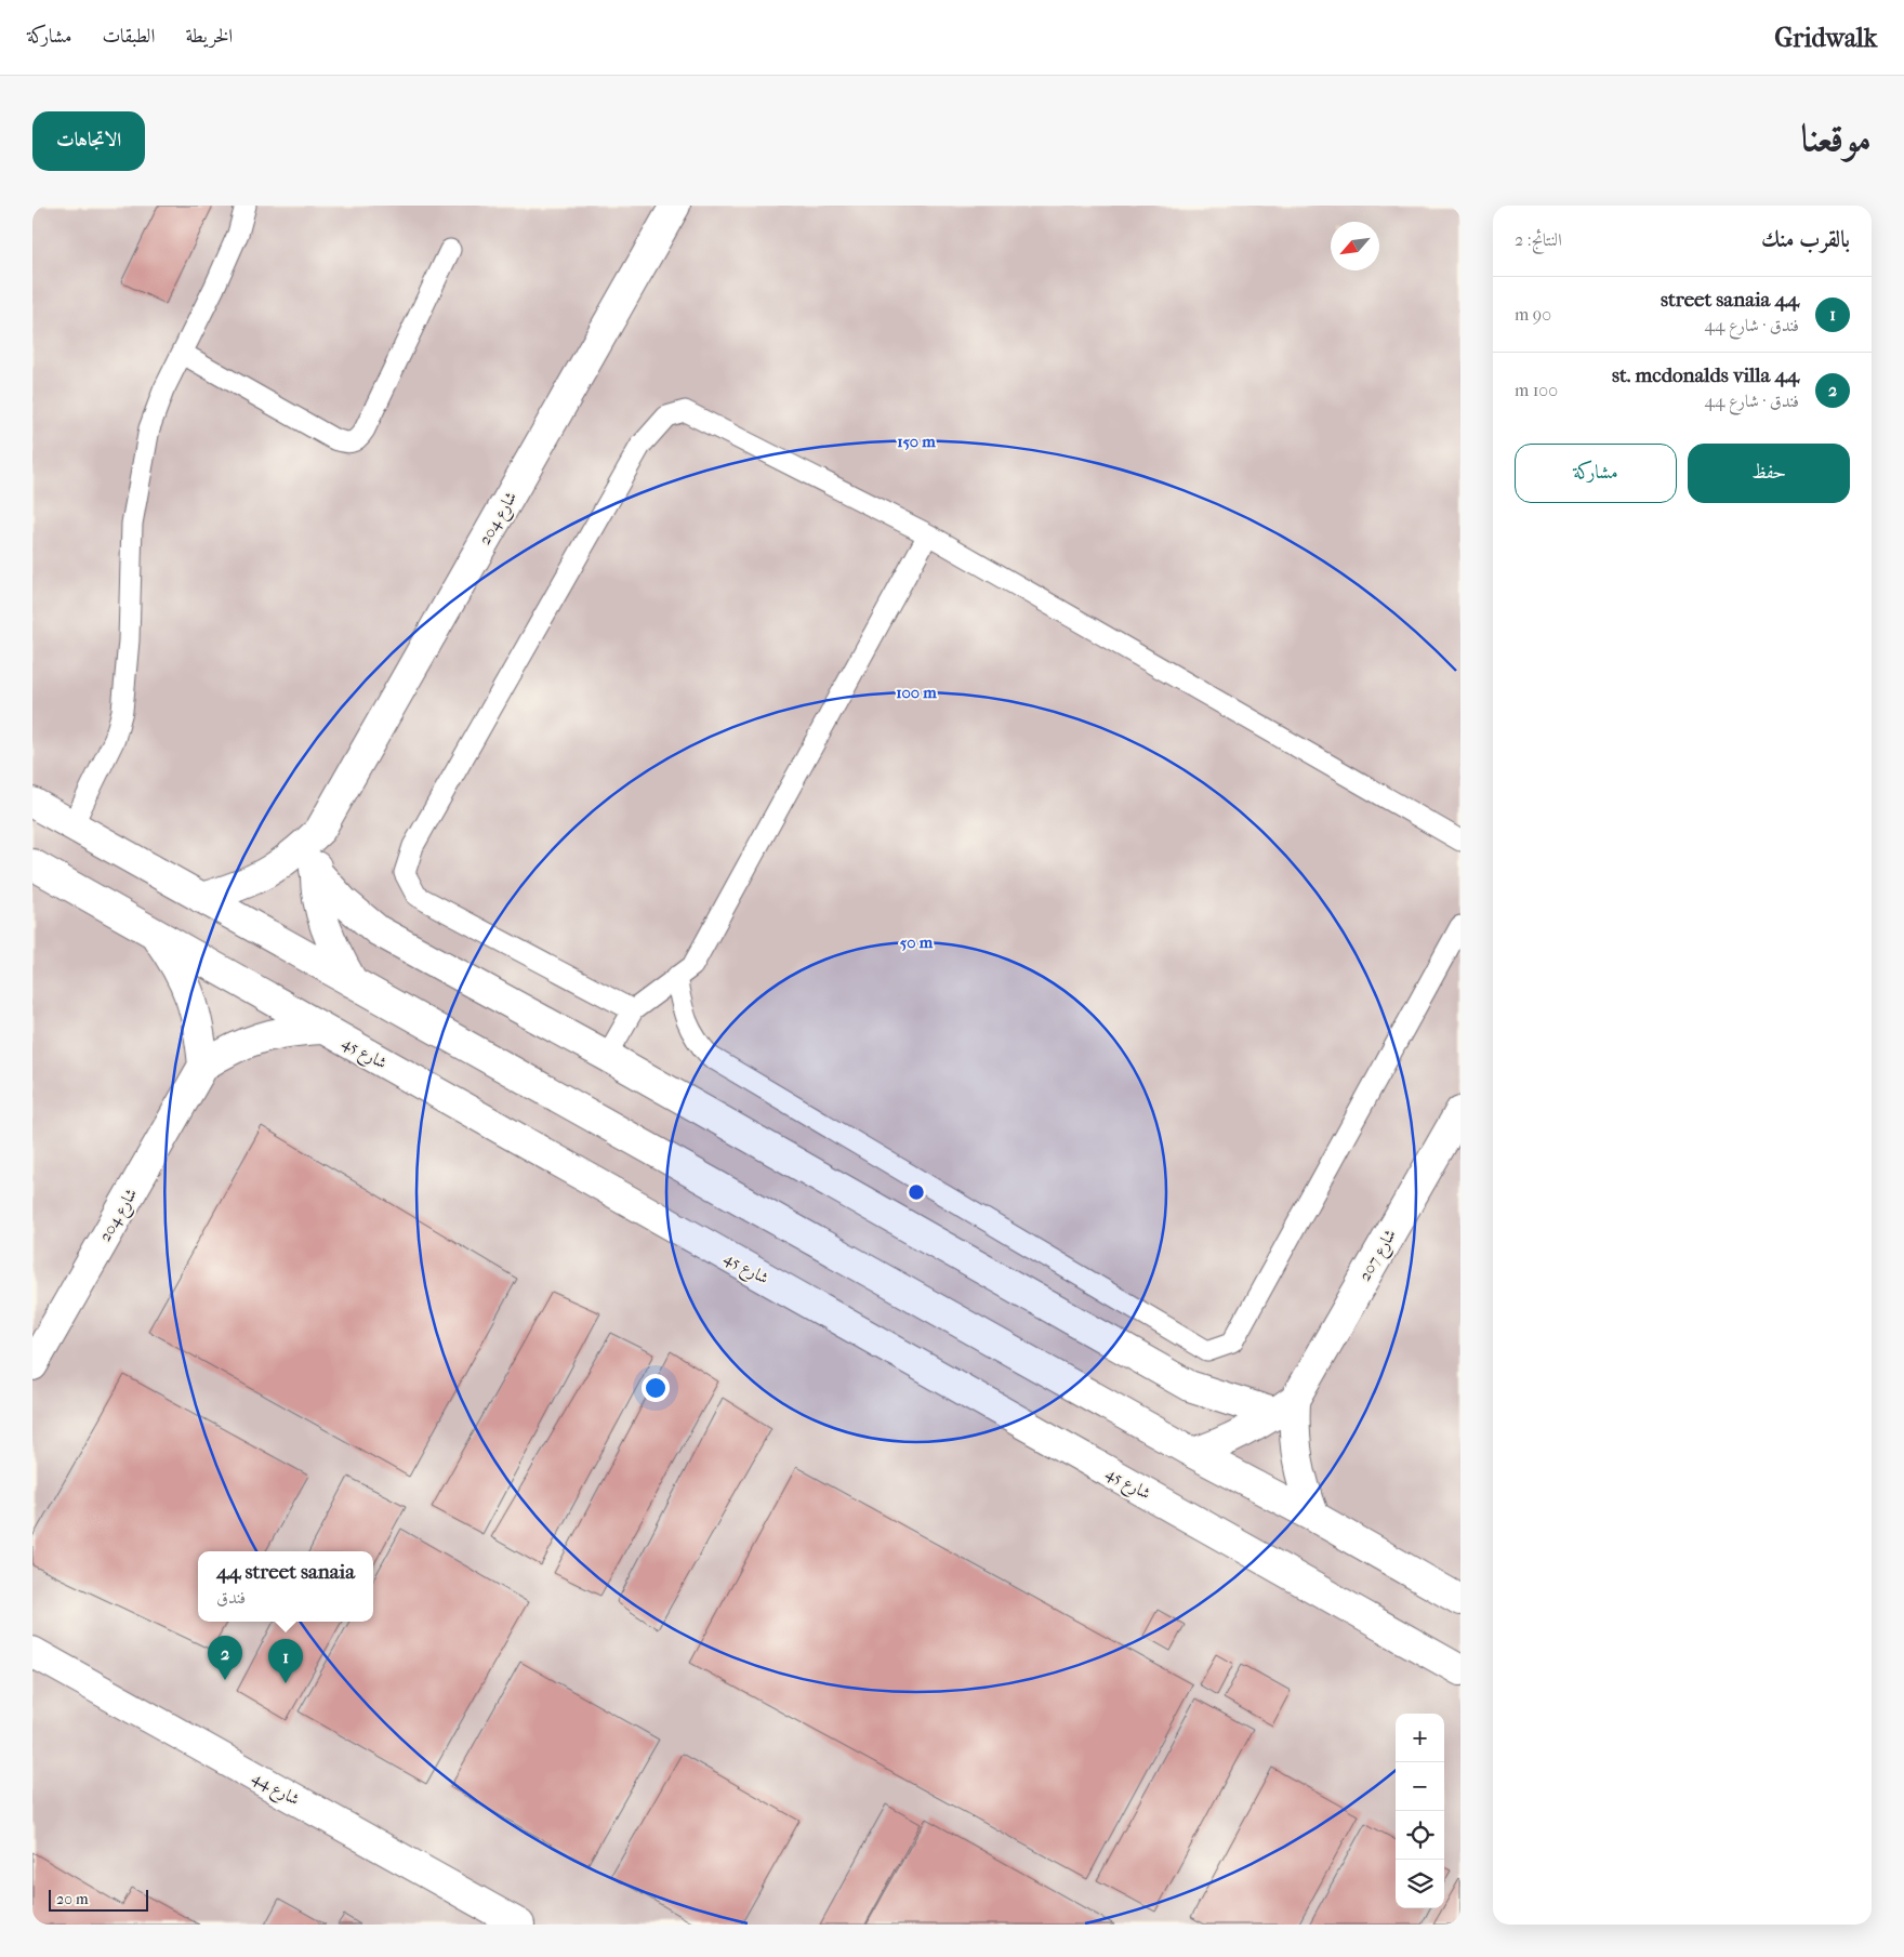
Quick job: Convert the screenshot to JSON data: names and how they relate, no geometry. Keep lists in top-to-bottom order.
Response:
{
  "streets": {
    "street": [
      "شارع 204",
      "شارع 45",
      "شارع 207",
      "شارع 44"
    ]
  },
  "crossings": [
    ["شارع 204", "شارع 45"]
  ],
  "scale_bar": "20 m",
  "north": "bottom left",
  "page": {
    "header": "Gridwalk",
    "nav": ["الخريطة", "الطبقات", "مشاركة"],
    "title": "موقعنا",
    "buttons": [
      "الاتجاهات",
      ["حفظ", "مشاركة"]
    ],
    "heading": ["بالقرب منك", "النتائج: 2"],
    "list": [
      {
        "mark": "1",
        "name": "44 street sanaia",
        "note": "فندق · شارع 44",
        "value": "90 m"
      },
      {
        "mark": "2",
        "name": "44 st. mcdonalds villa",
        "note": "فندق · شارع 44",
        "value": "100 m"
      }
    ],
    "popup": ["44 street sanaia", "فندق"],
    "pins": ["2", "1"],
    "map_buttons": ["+", "−"],
    "scale": "20 m"
  },
  "rings": ["150 m", "100 m", "50 m"]
}
